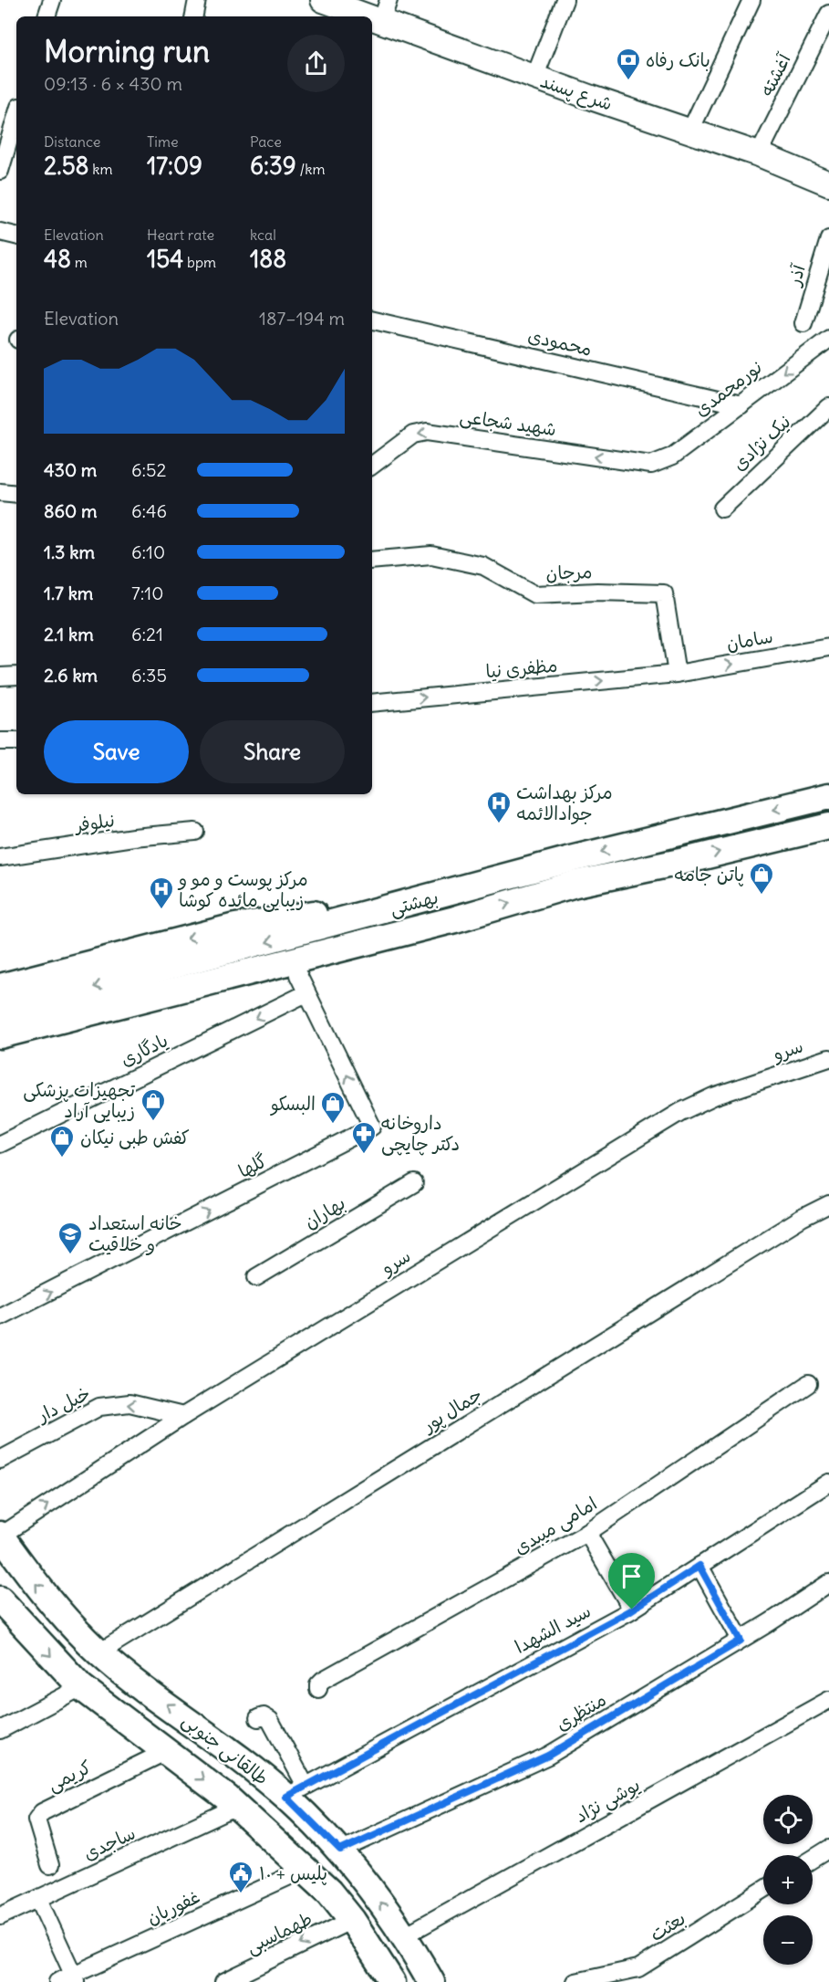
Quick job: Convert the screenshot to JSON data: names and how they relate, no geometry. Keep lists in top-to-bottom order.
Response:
{
  "streets": {
    "main road": ["شرع پسند", "بهشتى", "طالقانی جنوبی"],
    "street": [
      "آغشته",
      "آذر",
      "محمودی",
      "نورمحمدی",
      "شهید شجاعی",
      "نیک نژادی",
      "مرجان",
      "سامان",
      "مظفری نیا",
      "نیلوفر",
      "یادگاری",
      "سرو",
      "گلها",
      "بهاران",
      "خیل دار",
      "جمال پور",
      "امامی میبدی",
      "سید الشهدا",
      "منتظری",
      "کریمی",
      "یوشی نژاد",
      "ساجدی",
      "غفوریان",
      "بعثت",
      "طهماسبی"
    ]
  },
  "crossings": [
    ["آغشته", "شرع پسند"],
    ["محمودی", "نورمحمدی"],
    ["نورمحمدی", "شهید شجاعی"],
    ["مرجان", "سامان"],
    ["مرجان", "مظفری نیا"],
    ["سامان", "مظفری نیا"],
    ["یادگاری", "گلها"],
    ["سرو", "خیل دار"],
    ["سرو", "طالقانی جنوبی"],
    ["جمال پور", "طالقانی جنوبی"],
    ["سید الشهدا", "طالقانی جنوبی"],
    ["منتظری", "طالقانی جنوبی"],
    ["طالقانی جنوبی", "کریمی"],
    ["طالقانی جنوبی", "یوشی نژاد"],
    ["طالقانی جنوبی", "ساجدی"],
    ["طالقانی جنوبی", "غفوریان"],
    ["طالقانی جنوبی", "طهماسبی"]
  ],
  "one_way": [
    "نورمحمدی",
    "شهید شجاعی",
    "سامان",
    "مظفری نیا",
    "یادگاری",
    "خیل دار",
    "طهماسبی"
  ],
  "places": {
    "bank": ["بانک رفاه"],
    "hospital": ["مرکز بهداشت جوادالائمه", "مرکز پوست و مو و زیبایی مائده کوشا"],
    "shop": [
      "پاتن جامه",
      "تجهیزات پزشکی زیبایی آراد",
      "البسکو",
      "کفش طبی نیکان"
    ],
    "pharmacy": ["داروخانه دکتر چایچی"],
    "school or university": ["خانه استعداد و خلاقیت"],
    "public building": ["پلیس + ۱۰"]
  },
  "page": {
    "heading": ["Morning run", "09:13 · 6 × 430 m"],
    "stats": [
      ["Distance", "2.58 km"],
      ["Time", "17:09"],
      ["Pace", "6:39 /km"],
      ["Elevation", "48 m"],
      ["Heart rate", "154 bpm"],
      ["kcal", "188"]
    ],
    "chart": ["Elevation", "187–194 m"],
    "list": [
      {
        "name": "430 m",
        "note": "6:52"
      },
      {
        "name": "860 m",
        "note": "6:46"
      },
      {
        "name": "1.3 km",
        "note": "6:10"
      },
      {
        "name": "1.7 km",
        "note": "7:10"
      },
      {
        "name": "2.1 km",
        "note": "6:21"
      },
      {
        "name": "2.6 km",
        "note": "6:35"
      }
    ],
    "buttons": ["Save", "Share"],
    "map_buttons": ["+", "−"]
  }
}
